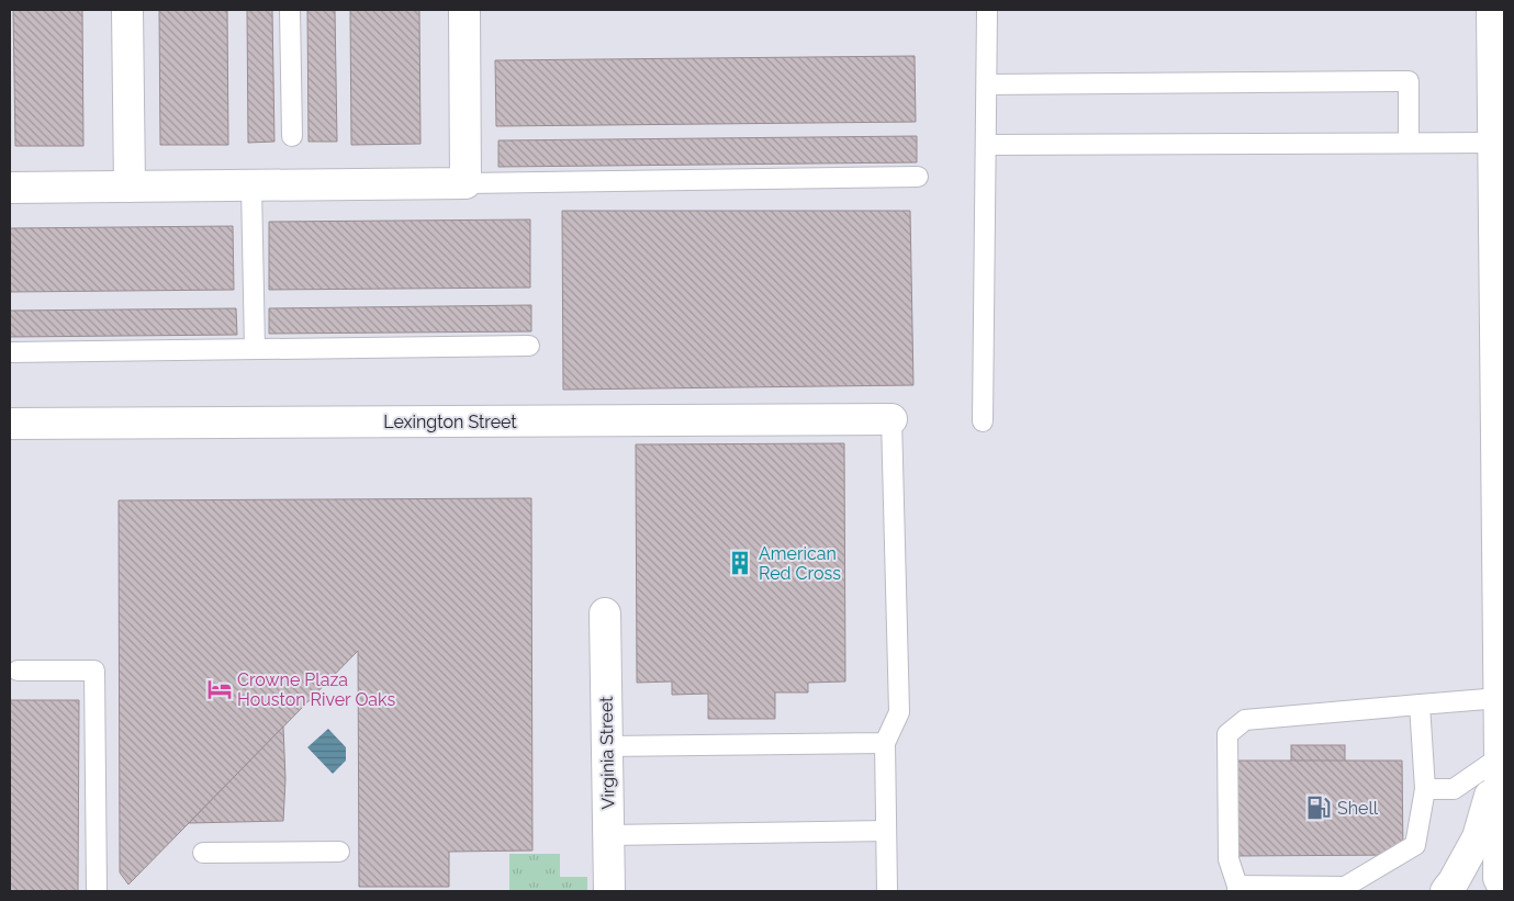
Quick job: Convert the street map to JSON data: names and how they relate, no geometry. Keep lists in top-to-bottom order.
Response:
{
  "streets": {
    "street": ["Lexington Street", "Virginia Street"]
  },
  "places": {
    "building": ["American Red Cross"],
    "hotel": ["Crowne Plaza Houston River Oaks"],
    "fuel station": ["Shell"]
  }
}
